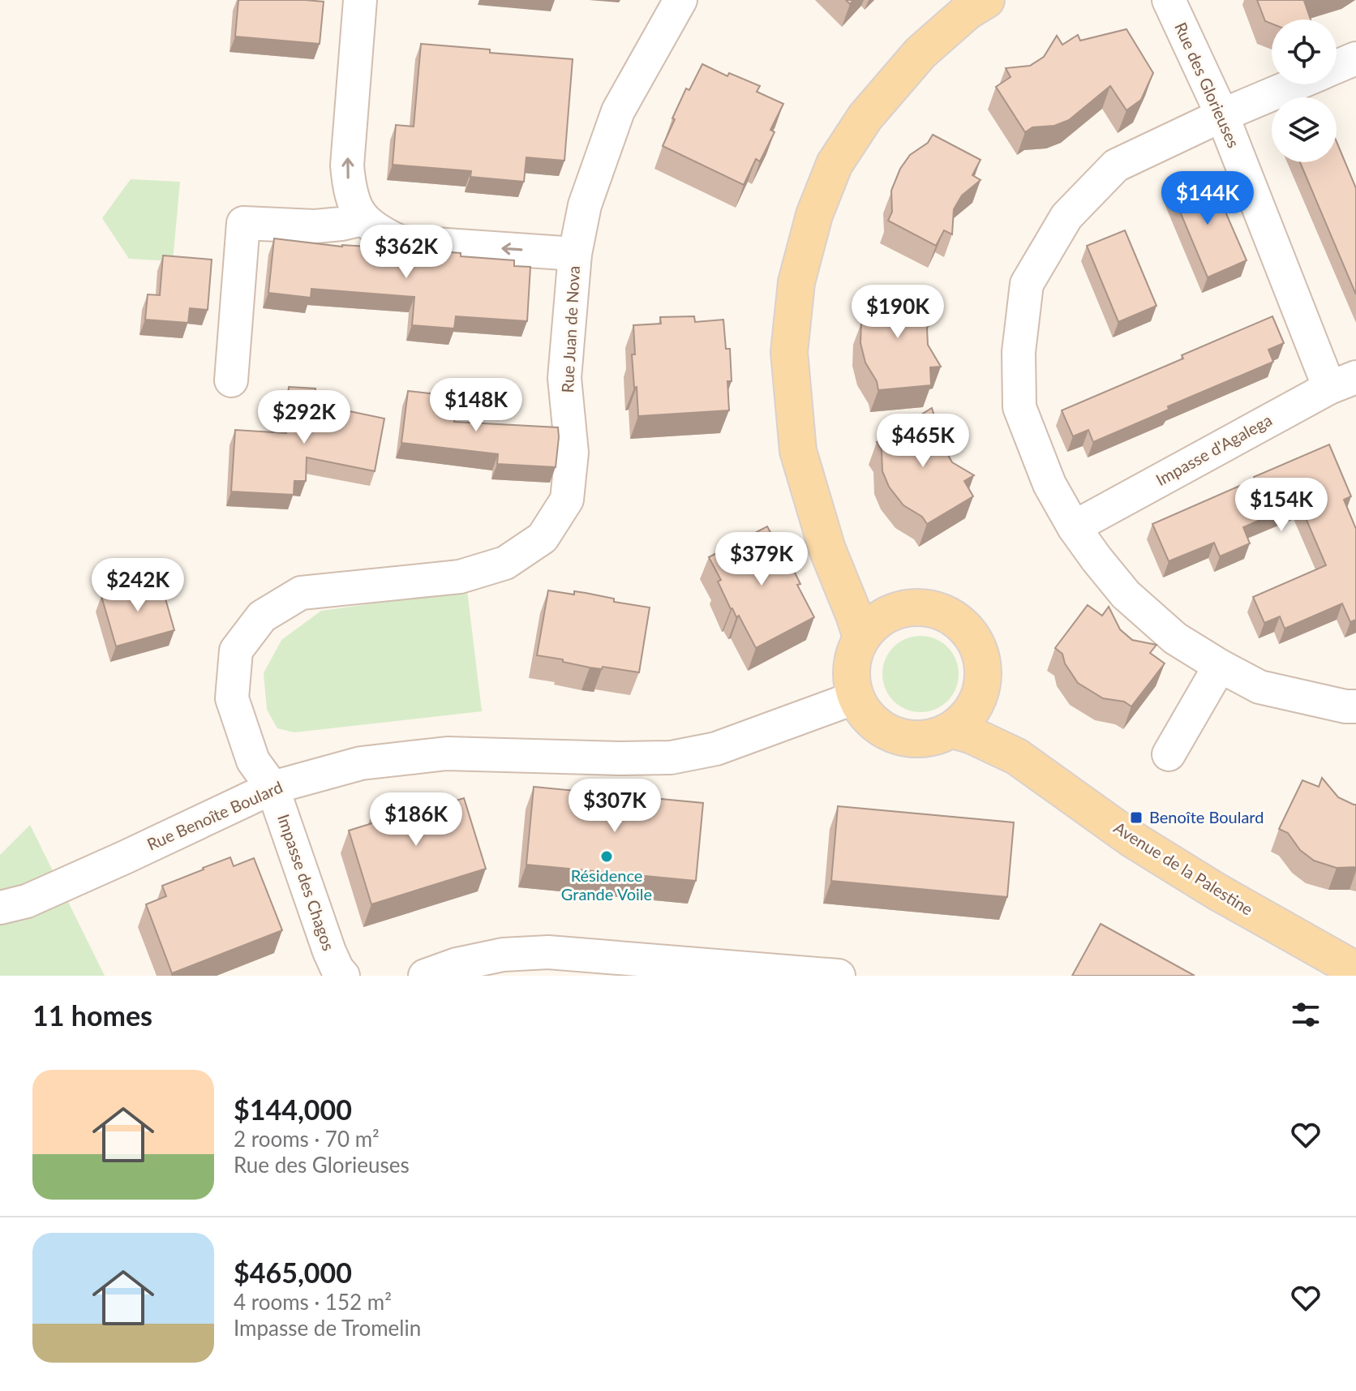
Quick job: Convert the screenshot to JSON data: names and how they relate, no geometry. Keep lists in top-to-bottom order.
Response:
{
  "streets": {
    "main road": ["Avenue de la Palestine"],
    "street": [
      "Rue des Glorieuses",
      "Rue Juan de Nova",
      "Impasse d'Agalega",
      "Rue Benoîte Boulard",
      "Impasse des Chagos"
    ]
  },
  "crossings": [
    ["Rue des Glorieuses", "Impasse d'Agalega"],
    ["Rue Juan de Nova", "Rue Benoîte Boulard"],
    ["Rue Juan de Nova", "Impasse des Chagos"],
    ["Rue Benoîte Boulard", "Avenue de la Palestine"],
    ["Rue Benoîte Boulard", "Impasse des Chagos"]
  ],
  "places": {
    "transit": ["Benoîte Boulard"],
    "other": ["Résidence Grande Voile"]
  },
  "page": {
    "price": [
      "$144K",
      "$362K",
      "$190K",
      "$148K",
      "$292K",
      "$465K",
      "$154K",
      "$379K",
      "$242K",
      "$307K",
      "$186K"
    ],
    "heading": "11 homes",
    "list": [
      {
        "name": "$144,000",
        "note": "2 rooms · 70 m² · Rue des Glorieuses"
      },
      {
        "name": "$465,000",
        "note": "4 rooms · 152 m² · Impasse de Tromelin"
      }
    ]
  }
}
